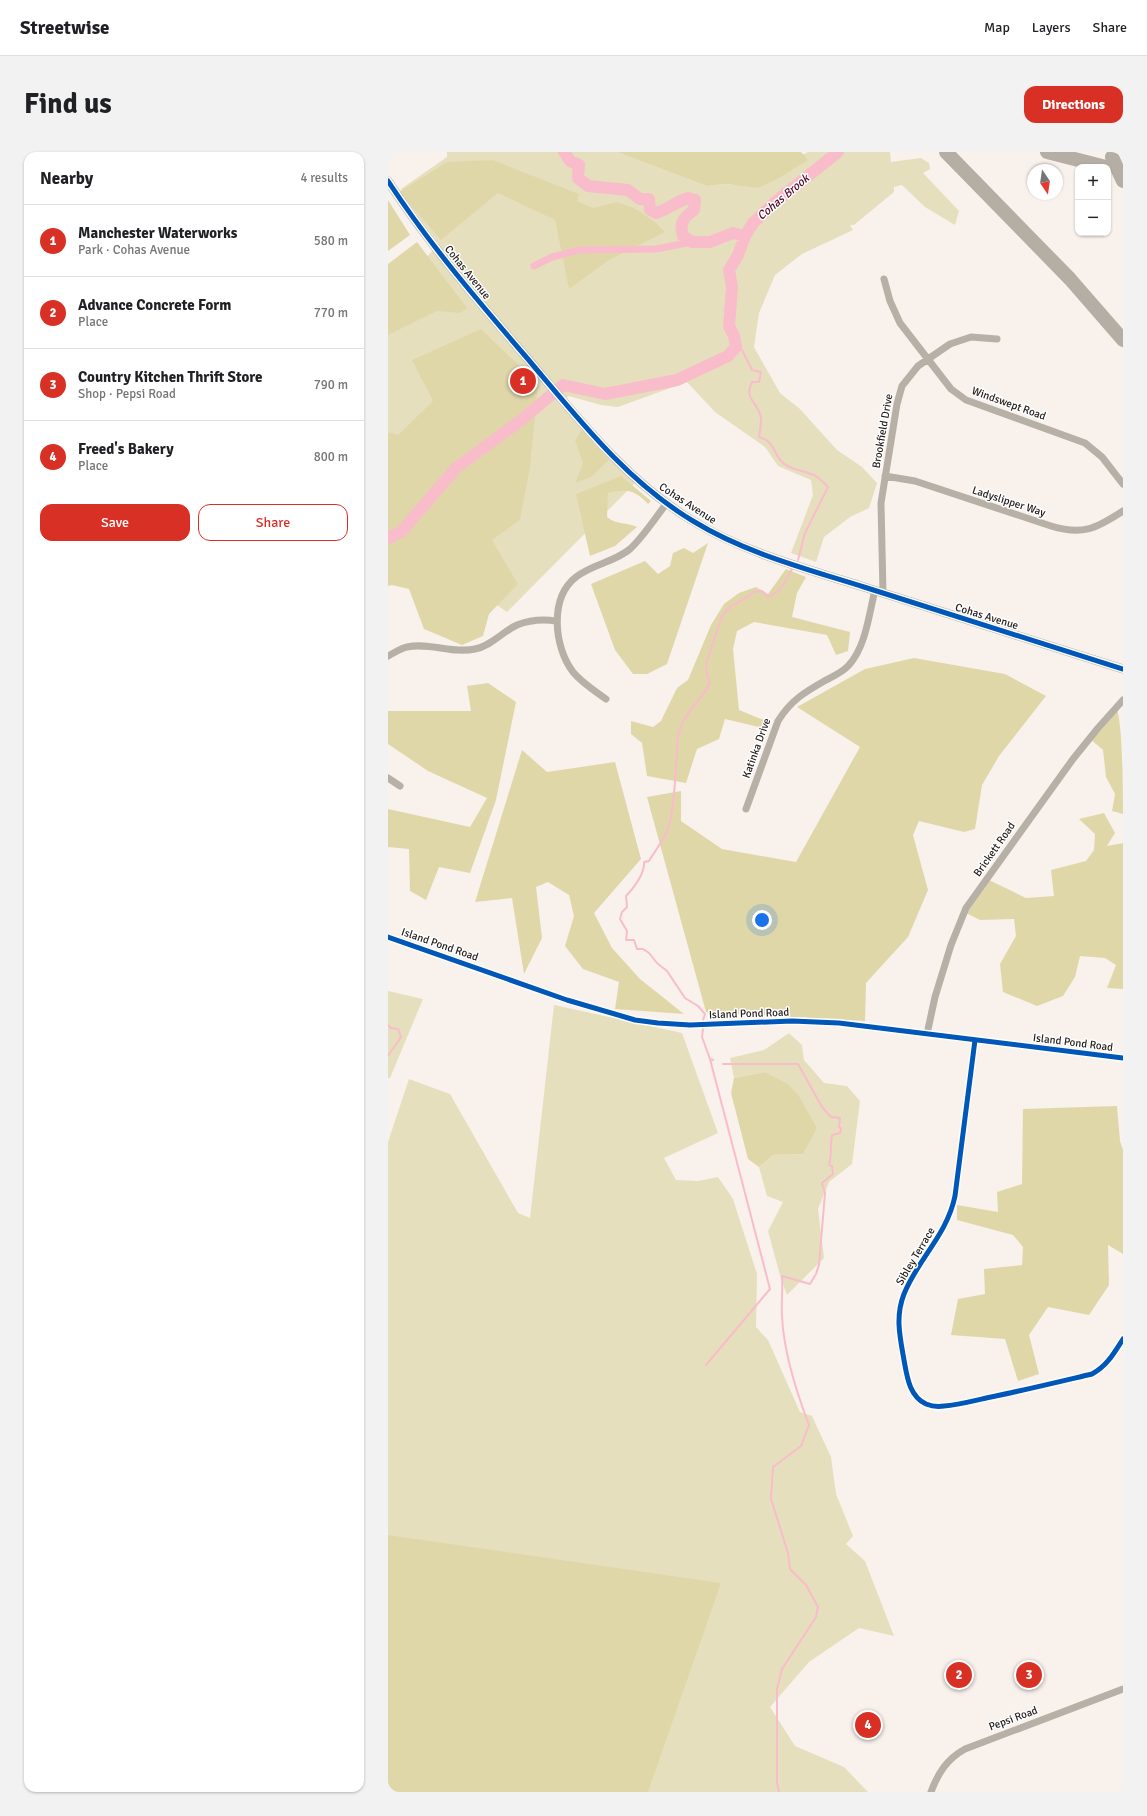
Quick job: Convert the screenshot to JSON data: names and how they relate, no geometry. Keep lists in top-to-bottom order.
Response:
{
  "streets": {
    "street": [
      "Cohas Avenue",
      "Windswept Road",
      "Brookfield Drive",
      "Ladyslipper Way",
      "Katinka Drive",
      "Brickett Road",
      "Island Pond Road",
      "Sibley Terrace",
      "Pepsi Road"
    ]
  },
  "crossings": [
    ["Cohas Avenue", "Brookfield Drive"],
    ["Cohas Avenue", "Katinka Drive"],
    ["Windswept Road", "Brookfield Drive"],
    ["Brookfield Drive", "Ladyslipper Way"],
    ["Brookfield Drive", "Katinka Drive"],
    ["Brickett Road", "Island Pond Road"],
    ["Island Pond Road", "Sibley Terrace"]
  ],
  "water": ["Cohas Brook"],
  "north": "bottom",
  "page": {
    "header": "Streetwise",
    "nav": ["Map", "Layers", "Share"],
    "buttons": [
      "Directions",
      ["Save", "Share"]
    ],
    "title": "Find us",
    "heading": ["Nearby", "4 results"],
    "map_buttons": ["+", "−"],
    "list": [
      {
        "mark": "1",
        "name": "Manchester Waterworks",
        "note": "Park · Cohas Avenue",
        "value": "580 m"
      },
      {
        "mark": "2",
        "name": "Advance Concrete Form",
        "note": "Place",
        "value": "770 m"
      },
      {
        "mark": "3",
        "name": "Country Kitchen Thrift Store",
        "note": "Shop · Pepsi Road",
        "value": "790 m"
      },
      {
        "mark": "4",
        "name": "Freed's Bakery",
        "note": "Place",
        "value": "800 m"
      }
    ],
    "pins": [
      "1",
      "2",
      "3",
      "4"
    ]
  }
}
